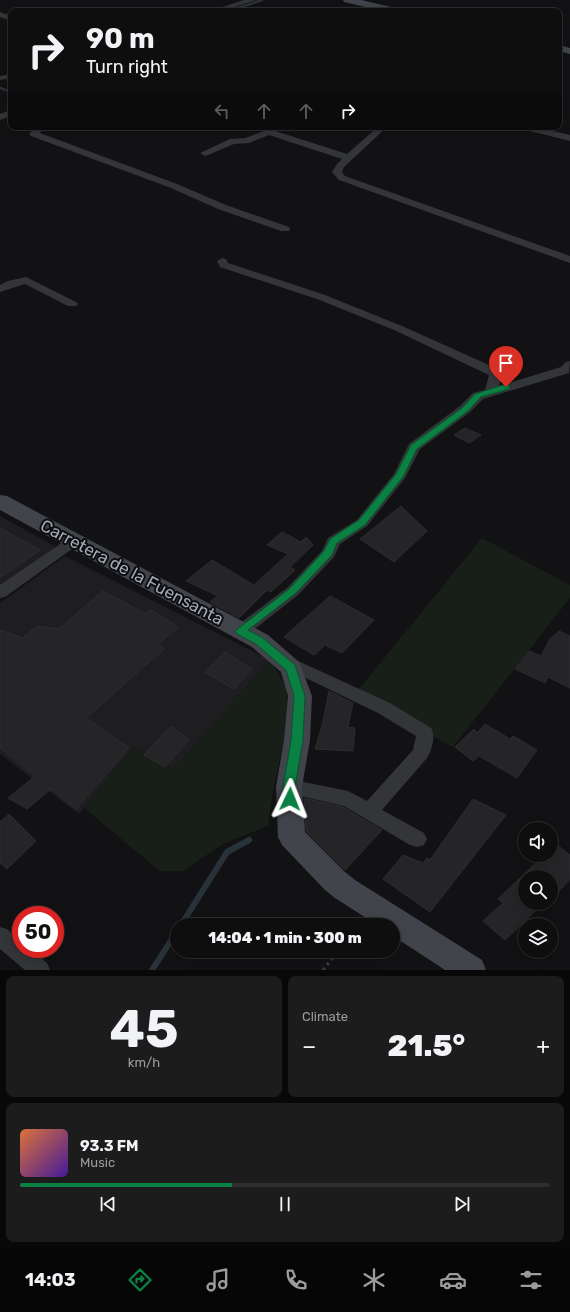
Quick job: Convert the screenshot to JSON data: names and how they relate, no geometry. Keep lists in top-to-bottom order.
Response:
{
  "streets": {
    "main road": ["Carretera de la Fuensanta"]
  },
  "page": {
    "turn": ["90 m", "Turn right"],
    "limit": "50",
    "trip": "14:04 · 1 min · 300 m",
    "tile": [
      ["45", "km/h"],
      "Climate"
    ],
    "heat": ["−", "21.5°", "+"],
    "song": ["93.3 FM", "Music"],
    "tabs": "14:03"
  }
}
